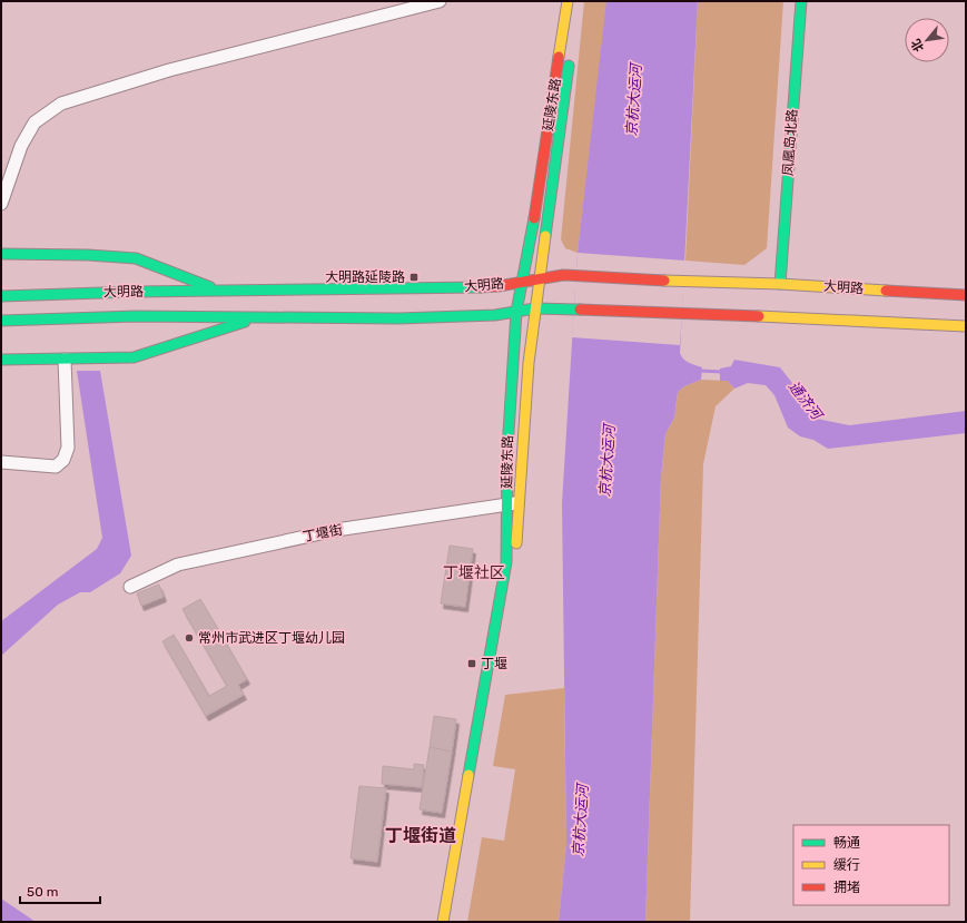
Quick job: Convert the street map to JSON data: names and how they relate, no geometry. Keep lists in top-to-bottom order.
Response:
{
  "streets": {
    "main road": ["延陵东路", "凤凰岛北路", "大明路"],
    "street": ["丁堰街"]
  },
  "crossings": [
    ["延陵东路", "大明路"],
    ["延陵东路", "丁堰街"],
    ["凤凰岛北路", "大明路"]
  ],
  "districts": ["丁堰社区", "丁堰街道"],
  "water": ["京杭大运河", "通济河"],
  "places": {
    "transit": ["大明路延陵路", "丁堰"],
    "other": ["常州市武进区丁堰幼儿园"]
  },
  "legend": ["畅通", "缓行", "拥堵"],
  "scale_bar": "50 m",
  "north": "bottom left"
}
